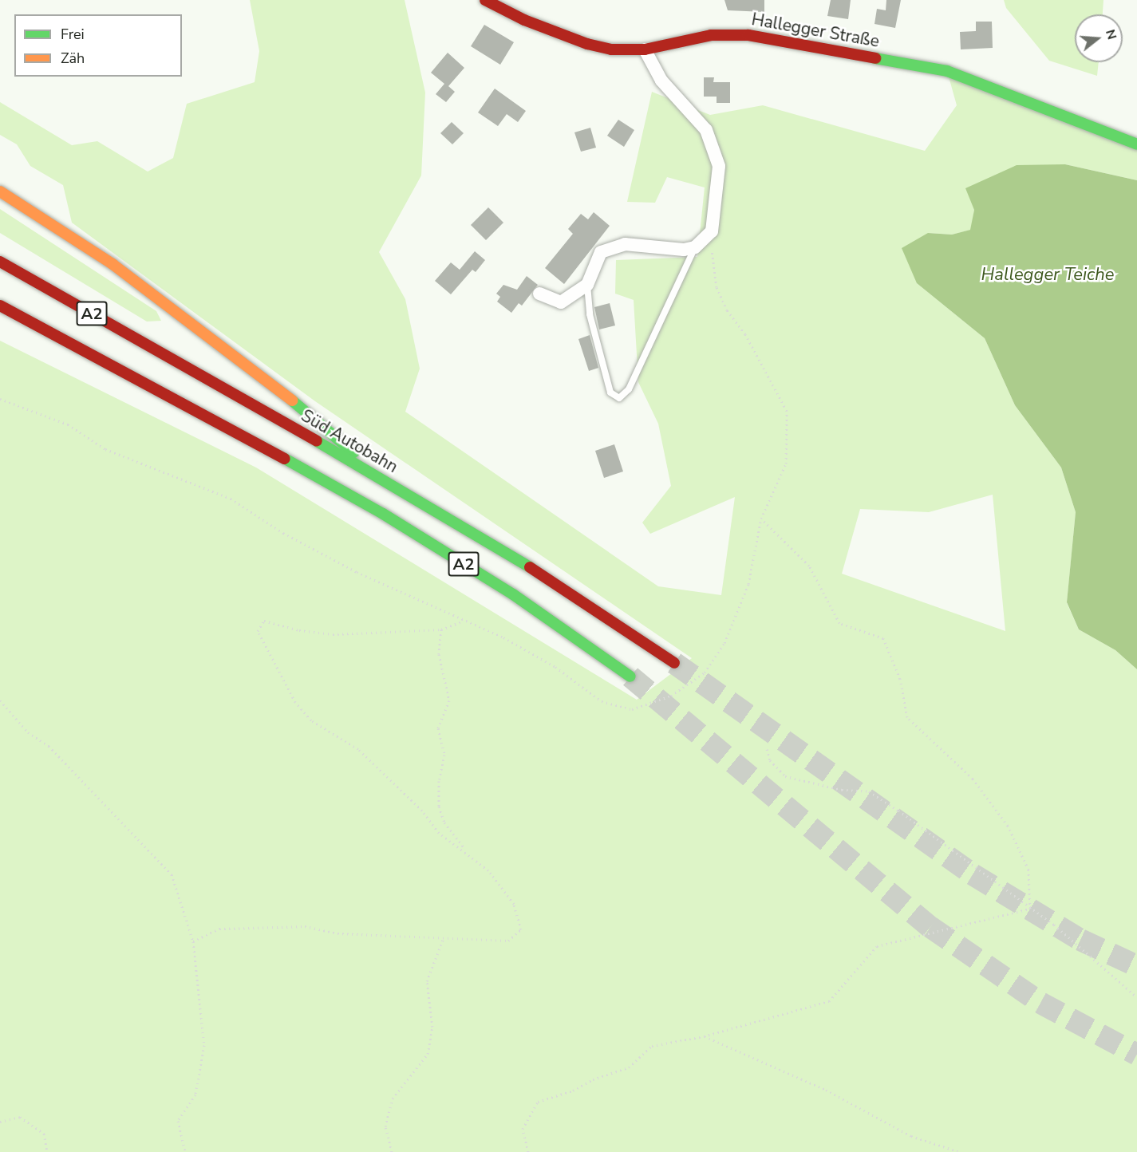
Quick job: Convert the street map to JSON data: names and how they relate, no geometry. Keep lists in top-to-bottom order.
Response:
{
  "streets": {
    "main road": ["Hallegger Straße", "A2", "Süd Autobahn"]
  },
  "water": ["Hallegger Teiche"],
  "legend": ["Frei", "Zäh"],
  "north": "right"
}
